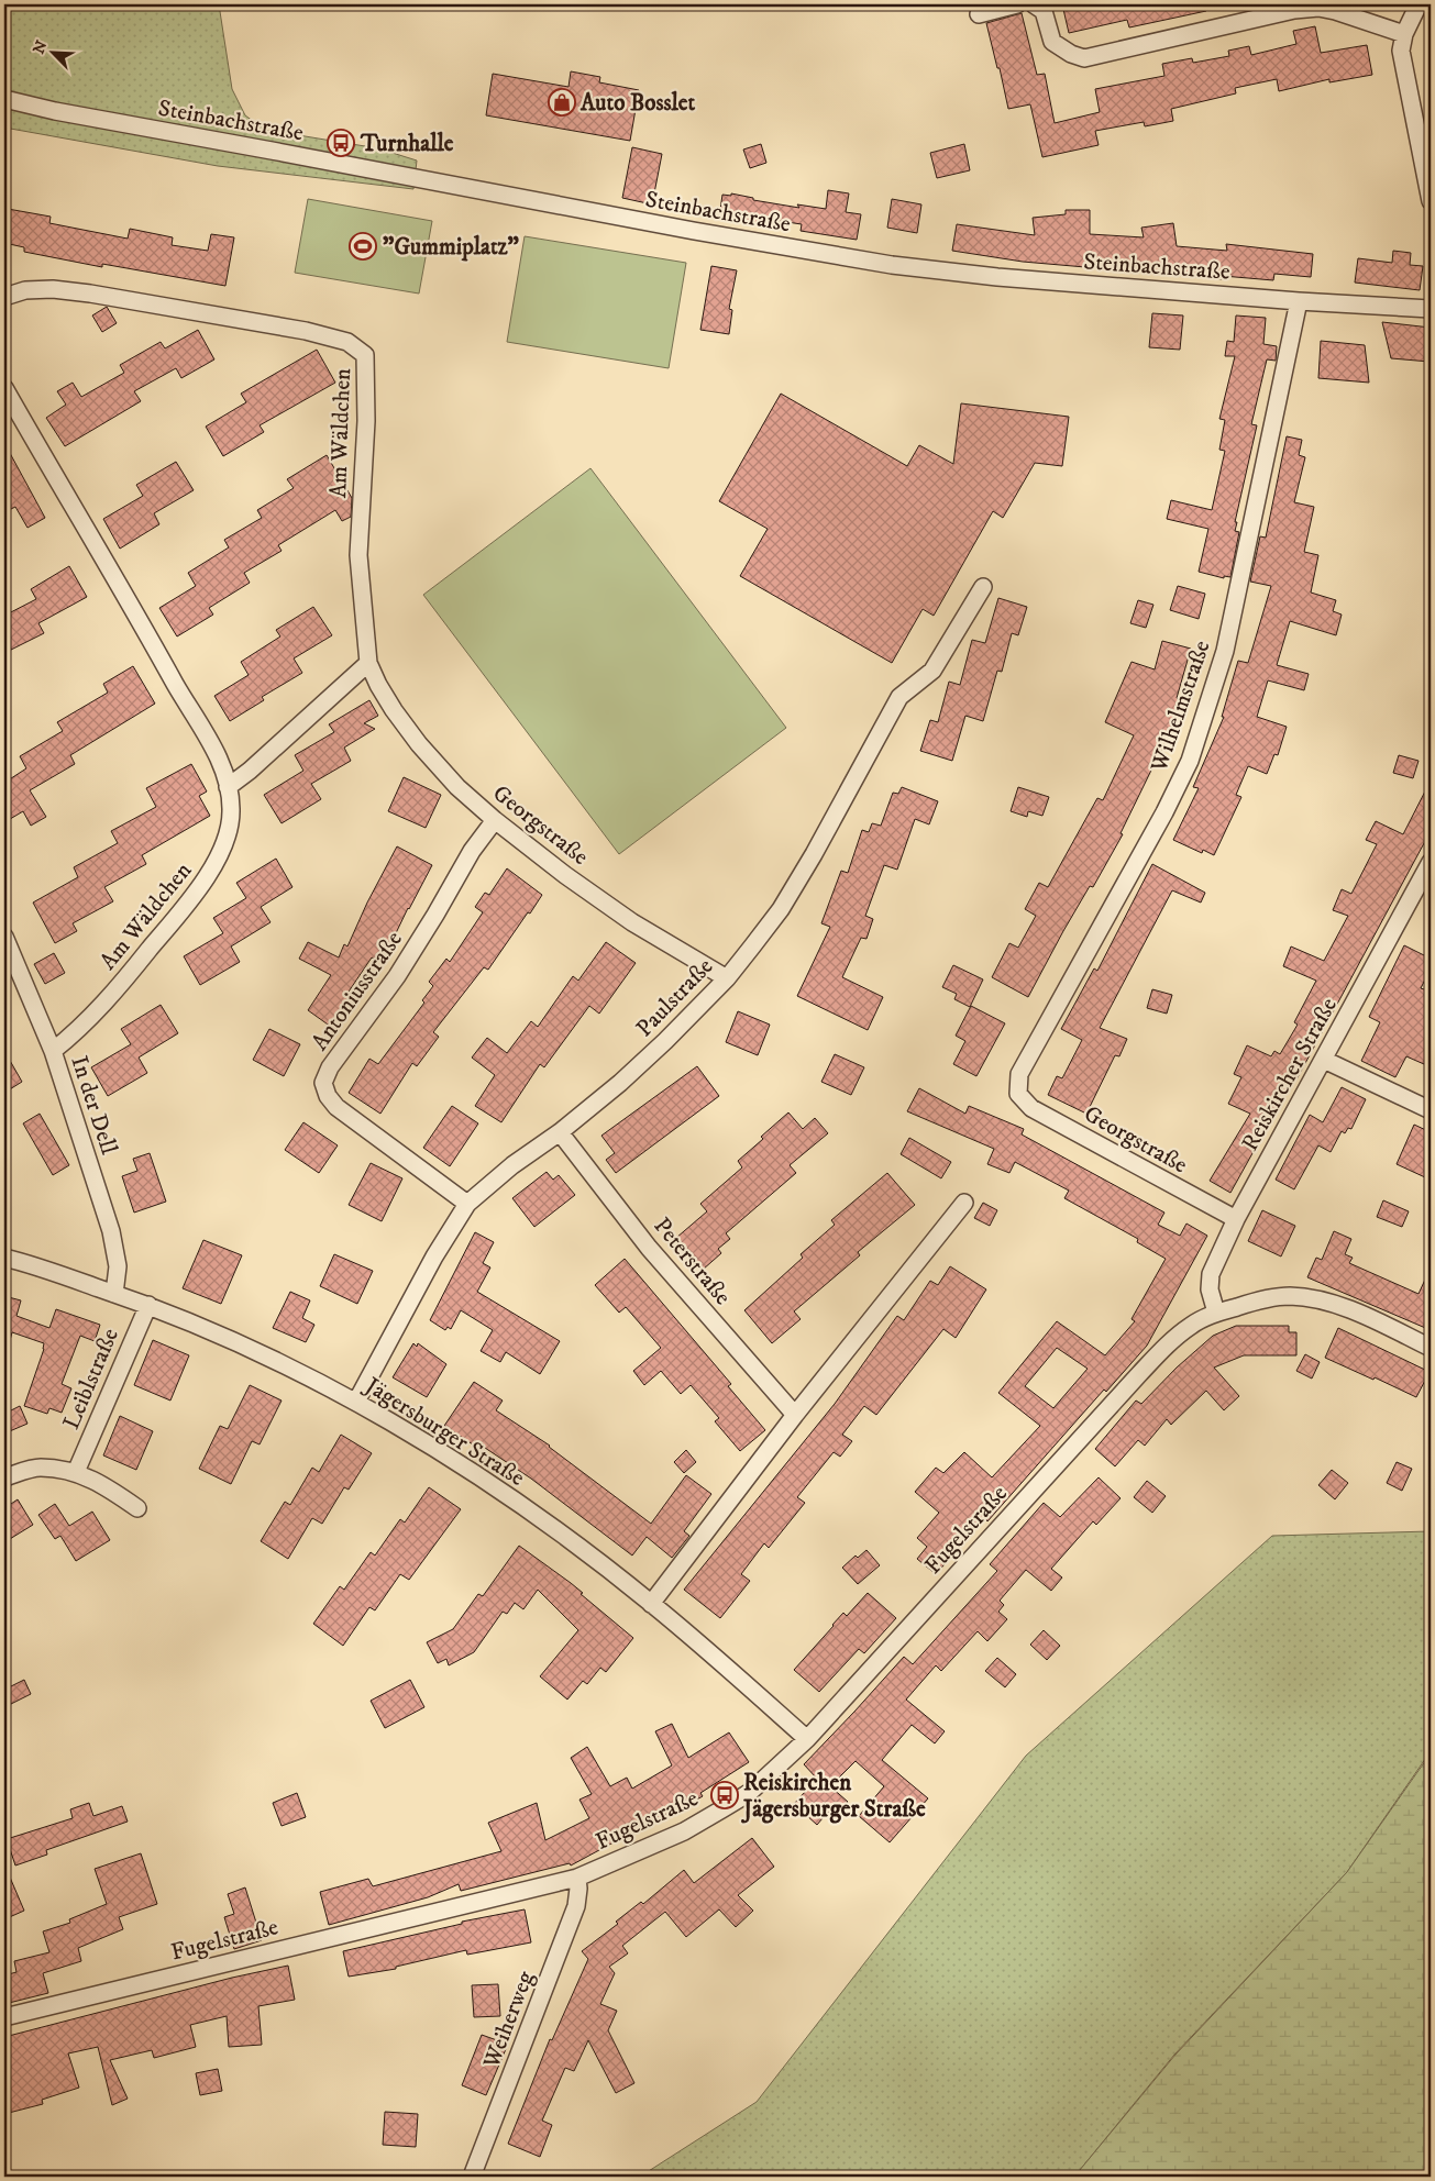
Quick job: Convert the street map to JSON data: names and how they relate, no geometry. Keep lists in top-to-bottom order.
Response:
{
  "streets": {
    "street": [
      "Steinbachstraße",
      "Am Wäldchen",
      "Wilhelmstraße",
      "Georgstraße",
      "Antoniusstraße",
      "Paulstraße",
      "Reiskircher Straße",
      "In der Dell",
      "Peterstraße",
      "Leiblstraße",
      "Jägersburger Straße",
      "Fugelstraße",
      "Weiherweg"
    ]
  },
  "crossings": [
    ["Steinbachstraße", "Wilhelmstraße"],
    ["Am Wäldchen", "Georgstraße"],
    ["Am Wäldchen", "In der Dell"],
    ["Wilhelmstraße", "Georgstraße"],
    ["Georgstraße", "Antoniusstraße"],
    ["Georgstraße", "Paulstraße"],
    ["Georgstraße", "Reiskircher Straße"],
    ["Antoniusstraße", "Paulstraße"],
    ["Paulstraße", "Peterstraße"],
    ["Paulstraße", "Jägersburger Straße"],
    ["Reiskircher Straße", "Fugelstraße"],
    ["In der Dell", "Jägersburger Straße"],
    ["Leiblstraße", "Jägersburger Straße"],
    ["Jägersburger Straße", "Fugelstraße"],
    ["Fugelstraße", "Weiherweg"]
  ],
  "places": {
    "shop": ["Auto Bosslet"],
    "bus stop": ["Turnhalle", "Reiskirchen Jägersburger Straße"],
    "sports": ["\"Gummiplatz\""]
  },
  "north": "top left"
}
